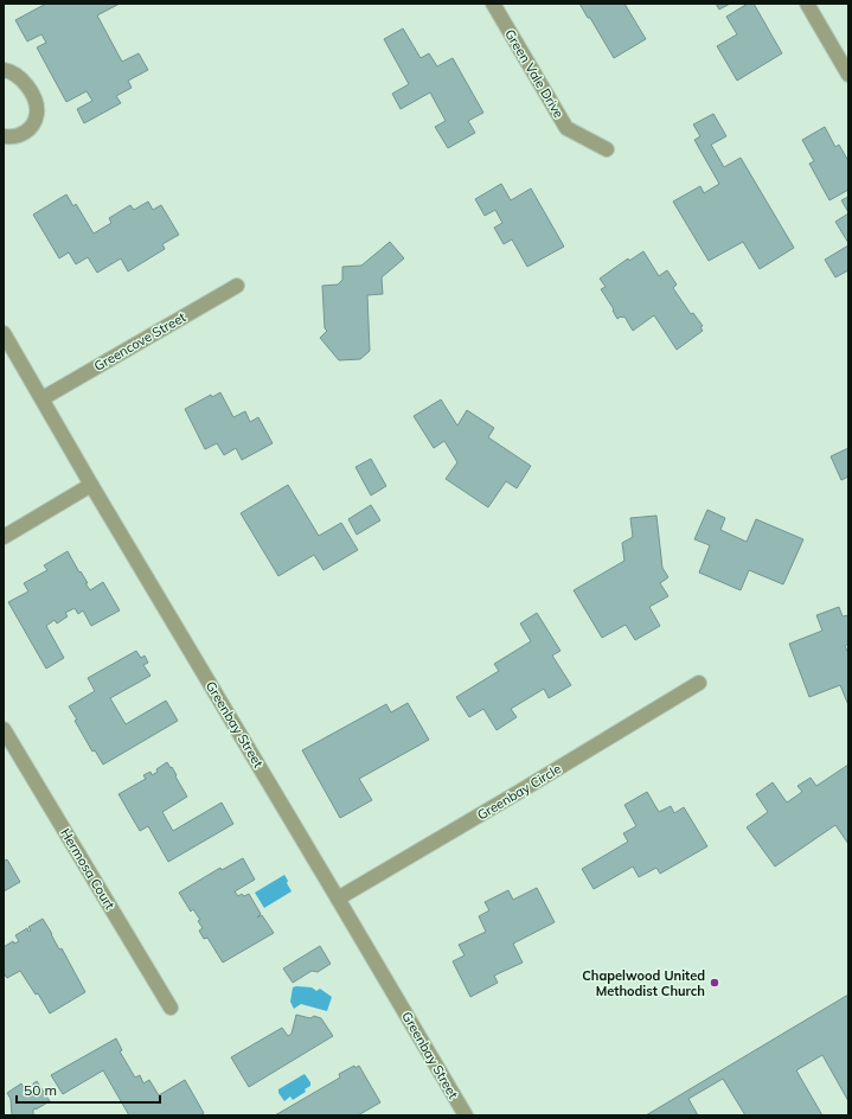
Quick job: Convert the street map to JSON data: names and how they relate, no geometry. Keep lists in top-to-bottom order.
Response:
{
  "streets": {
    "street": [
      "Green Vale Drive",
      "Greencove Street",
      "Greenbay Street",
      "Greenbay Circle",
      "Hermosa Court"
    ]
  },
  "crossings": [
    ["Greencove Street", "Greenbay Street"],
    ["Greenbay Street", "Greenbay Circle"]
  ],
  "places": ["Chapelwood United Methodist Church"],
  "scale_bar": "50 m"
}
